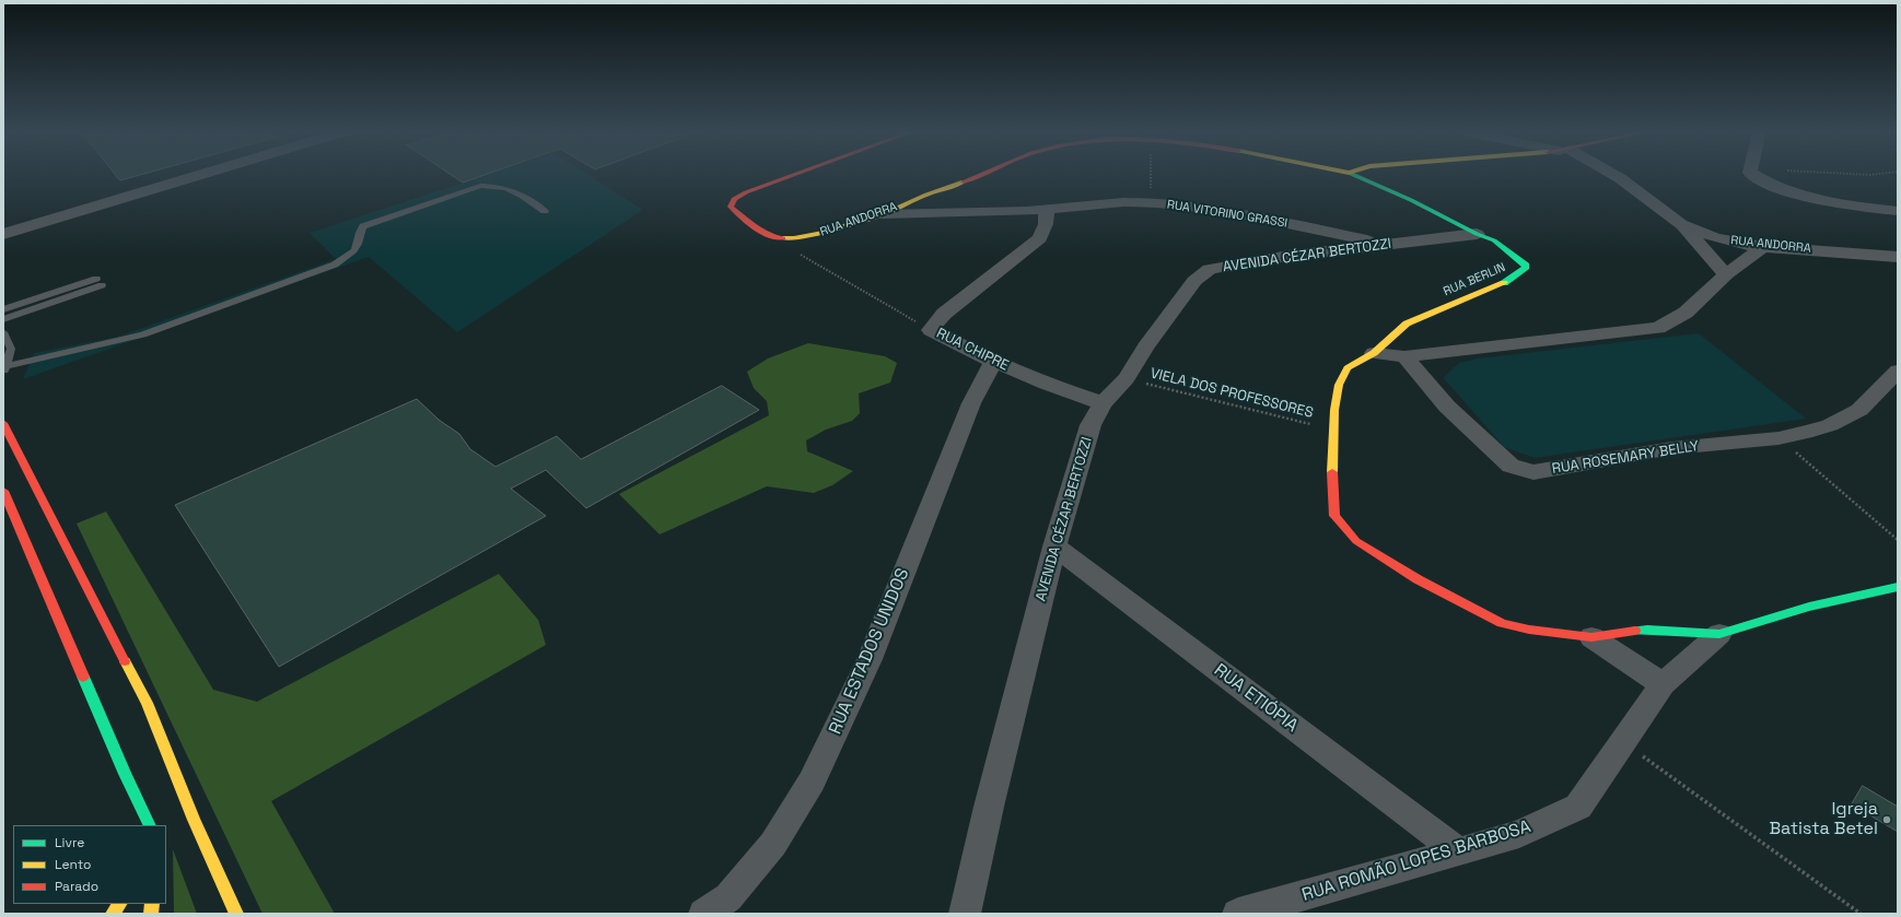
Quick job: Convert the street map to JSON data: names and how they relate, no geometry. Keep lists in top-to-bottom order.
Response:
{
  "streets": {
    "street": [
      "RUA VITORINO GRASSI",
      "RUA ANDORRA",
      "AVENIDA CÉZAR BERTOZZI",
      "RUA BERLIN",
      "RUA CHIPRE",
      "RUA ROSEMARY BELLY",
      "RUA ESTADOS UNIDOS",
      "RUA ETIÓPIA",
      "RUA ROMÃO LOPES BARBOSA"
    ],
    "path": ["VIELA DOS PROFESSORES"]
  },
  "crossings": [
    ["RUA VITORINO GRASSI", "RUA ANDORRA"],
    ["RUA VITORINO GRASSI", "AVENIDA CÉZAR BERTOZZI"],
    ["RUA VITORINO GRASSI", "RUA CHIPRE"],
    ["AVENIDA CÉZAR BERTOZZI", "RUA BERLIN"],
    ["AVENIDA CÉZAR BERTOZZI", "RUA CHIPRE"],
    ["AVENIDA CÉZAR BERTOZZI", "VIELA DOS PROFESSORES"],
    ["AVENIDA CÉZAR BERTOZZI", "RUA ETIÓPIA"],
    ["RUA CHIPRE", "RUA ESTADOS UNIDOS"],
    ["RUA ETIÓPIA", "RUA ROMÃO LOPES BARBOSA"]
  ],
  "places": ["Igreja Batista Betel"],
  "legend": ["Livre", "Lento", "Parado"]
}
